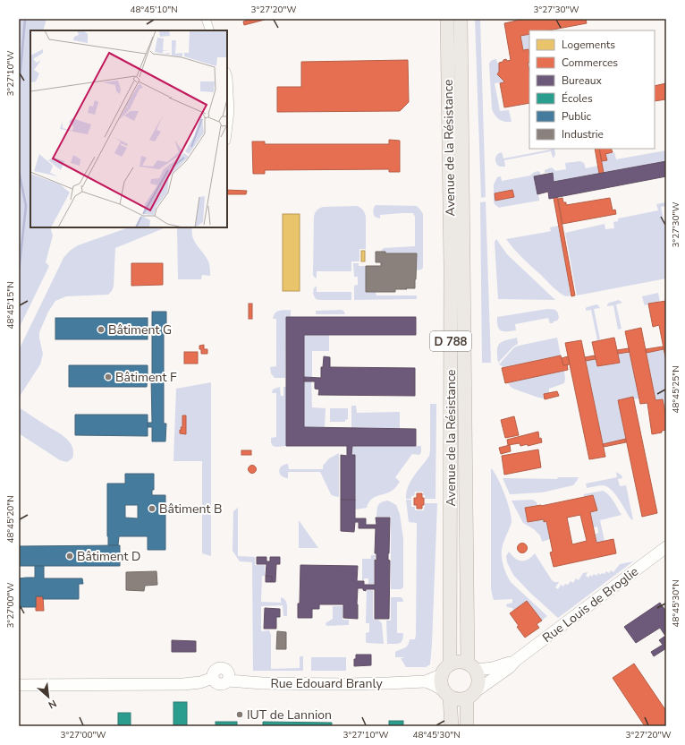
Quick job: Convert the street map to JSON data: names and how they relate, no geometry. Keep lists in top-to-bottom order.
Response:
{
  "streets": {
    "main road": ["Avenue de la Résistance", "D 788"],
    "street": ["Rue Louis de Broglie", "Rue Edouard Branly"]
  },
  "crossings": [
    ["Avenue de la Résistance", "Rue Louis de Broglie"],
    ["Avenue de la Résistance", "Rue Edouard Branly"],
    ["Rue Louis de Broglie", "Rue Edouard Branly"]
  ],
  "places": [
    "Bâtiment G",
    "Bâtiment F",
    "Bâtiment B",
    "Bâtiment D",
    "IUT de Lannion"
  ],
  "legend": [
    "Logements",
    "Commerces",
    "Bureaux",
    "Écoles",
    "Public",
    "Industrie"
  ],
  "north": "bottom right",
  "coordinates": [
    "48°45'10\"N",
    "3°27'20\"W",
    "3°27'30\"W",
    "3°27'10\"W",
    "48°45'15\"N",
    "48°45'25\"N",
    "48°45'20\"N",
    "48°45'30\"N",
    "3°27'00\"W"
  ]
}
